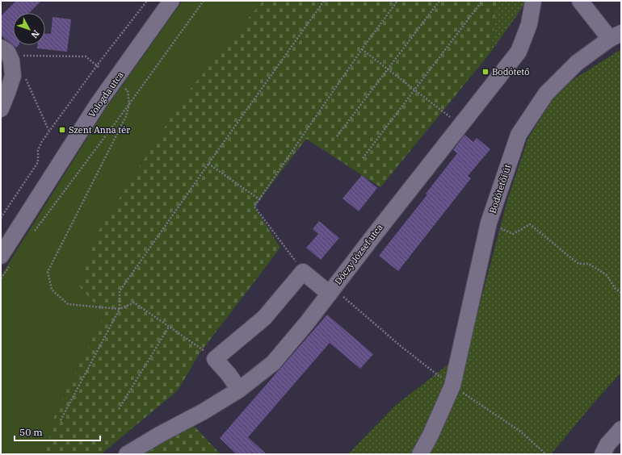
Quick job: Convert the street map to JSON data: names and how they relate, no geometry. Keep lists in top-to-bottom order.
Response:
{
  "streets": {
    "street": ["Vologda utca", "Bodótetői út", "Dóczy József utca"]
  },
  "places": {
    "transit": ["Bodótető", "Szent Anna tér"]
  },
  "scale_bar": "50 m",
  "north": "bottom right"
}
